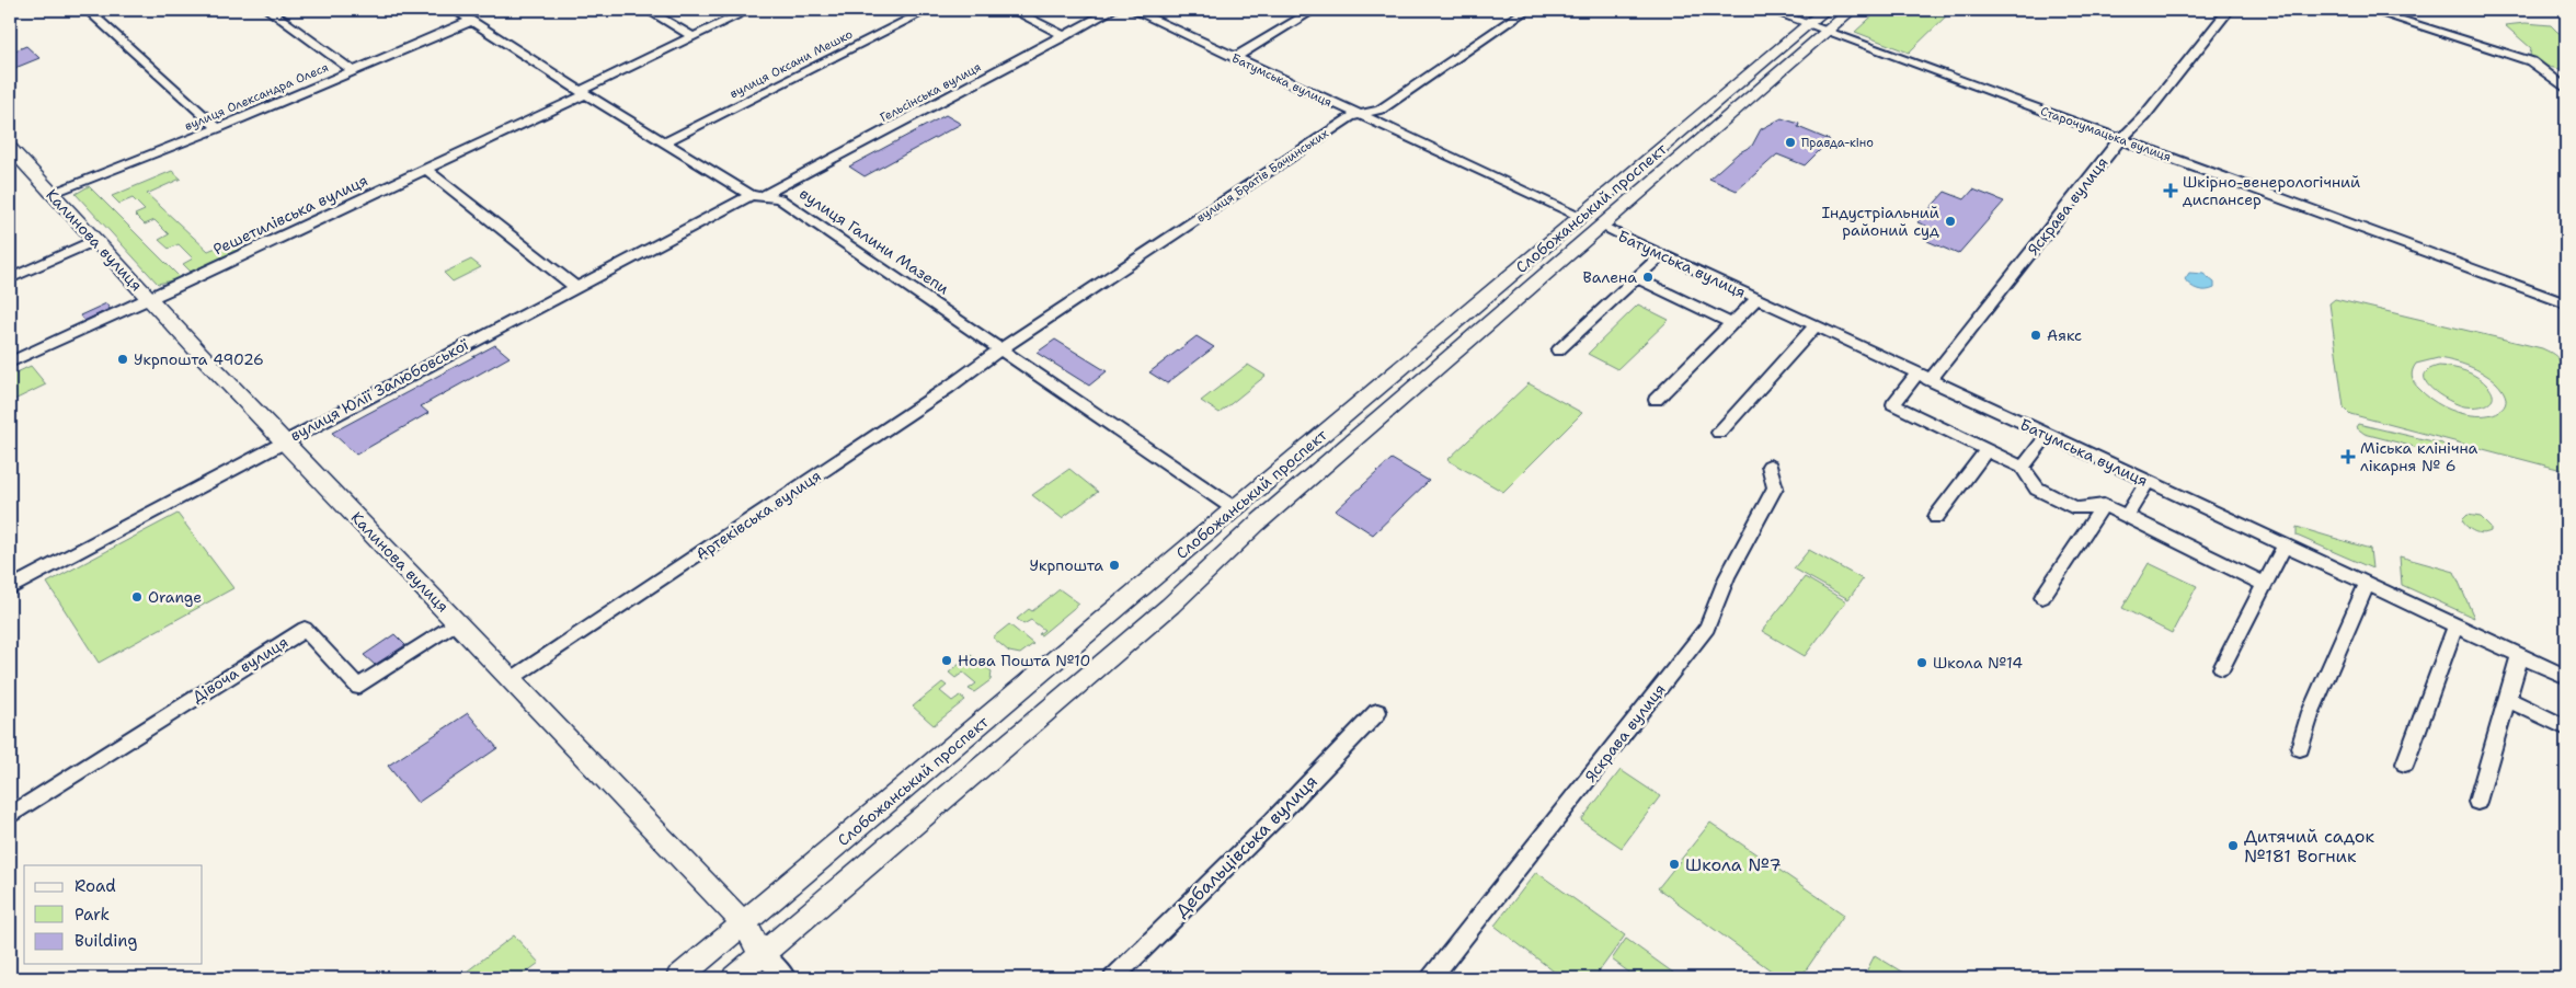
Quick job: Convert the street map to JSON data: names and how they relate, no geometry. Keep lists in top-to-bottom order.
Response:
{
  "streets": {
    "main road": ["Слобожанський проспект", "Калинова вулиця"],
    "street": [
      "вулиця Оксани Мешко",
      "Батумська вулиця",
      "Гельсінська вулиця",
      "вулиця Олександра Олеся",
      "Старочумацька вулиця",
      "вулиця Братів Бачинських",
      "Яскрава вулиця",
      "Решетилівська вулиця",
      "вулиця Галини Мазепи",
      "вулиця Юлії Залюбовської",
      "Артеківська вулиця",
      "Дівоча вулиця",
      "Дебальцівська вулиця"
    ]
  },
  "crossings": [
    ["вулиця Оксани Мешко", "вулиця Галини Мазепи"],
    ["Батумська вулиця", "вулиця Братів Бачинських"],
    ["Батумська вулиця", "Яскрава вулиця"],
    ["Батумська вулиця", "Слобожанський проспект"],
    ["Гельсінська вулиця", "вулиця Галини Мазепи"],
    ["Гельсінська вулиця", "вулиця Юлії Залюбовської"],
    ["вулиця Олександра Олеся", "Калинова вулиця"],
    ["вулиця Олександра Олеся", "вулиця Галини Мазепи"],
    ["Старочумацька вулиця", "Яскрава вулиця"],
    ["Старочумацька вулиця", "Слобожанський проспект"],
    ["вулиця Братів Бачинських", "вулиця Галини Мазепи"],
    ["вулиця Братів Бачинських", "Артеківська вулиця"],
    ["Слобожанський проспект", "Калинова вулиця"],
    ["Слобожанський проспект", "вулиця Галини Мазепи"],
    ["Решетилівська вулиця", "Калинова вулиця"],
    ["Решетилівська вулиця", "вулиця Галини Мазепи"],
    ["Калинова вулиця", "вулиця Юлії Залюбовської"],
    ["Калинова вулиця", "Артеківська вулиця"],
    ["Калинова вулиця", "Дівоча вулиця"],
    ["вулиця Галини Мазепи", "вулиця Юлії Залюбовської"],
    ["вулиця Галини Мазепи", "Артеківська вулиця"]
  ],
  "places": {
    "other": [
      "Правда-кіно",
      "Індустріальний районий суд",
      "Валена",
      "Аякс",
      "Укрпошта 49026",
      "Укрпошта",
      "Orange",
      "Нова Пошта №10",
      "Школа №14",
      "Дитячий садок №181 Вогник",
      "Школа №7"
    ],
    "health": ["Шкірно-венерологічний диспансер", "Міська клінічна лікарня № 6"]
  },
  "legend": ["Road", "Park", "Building"]
}
